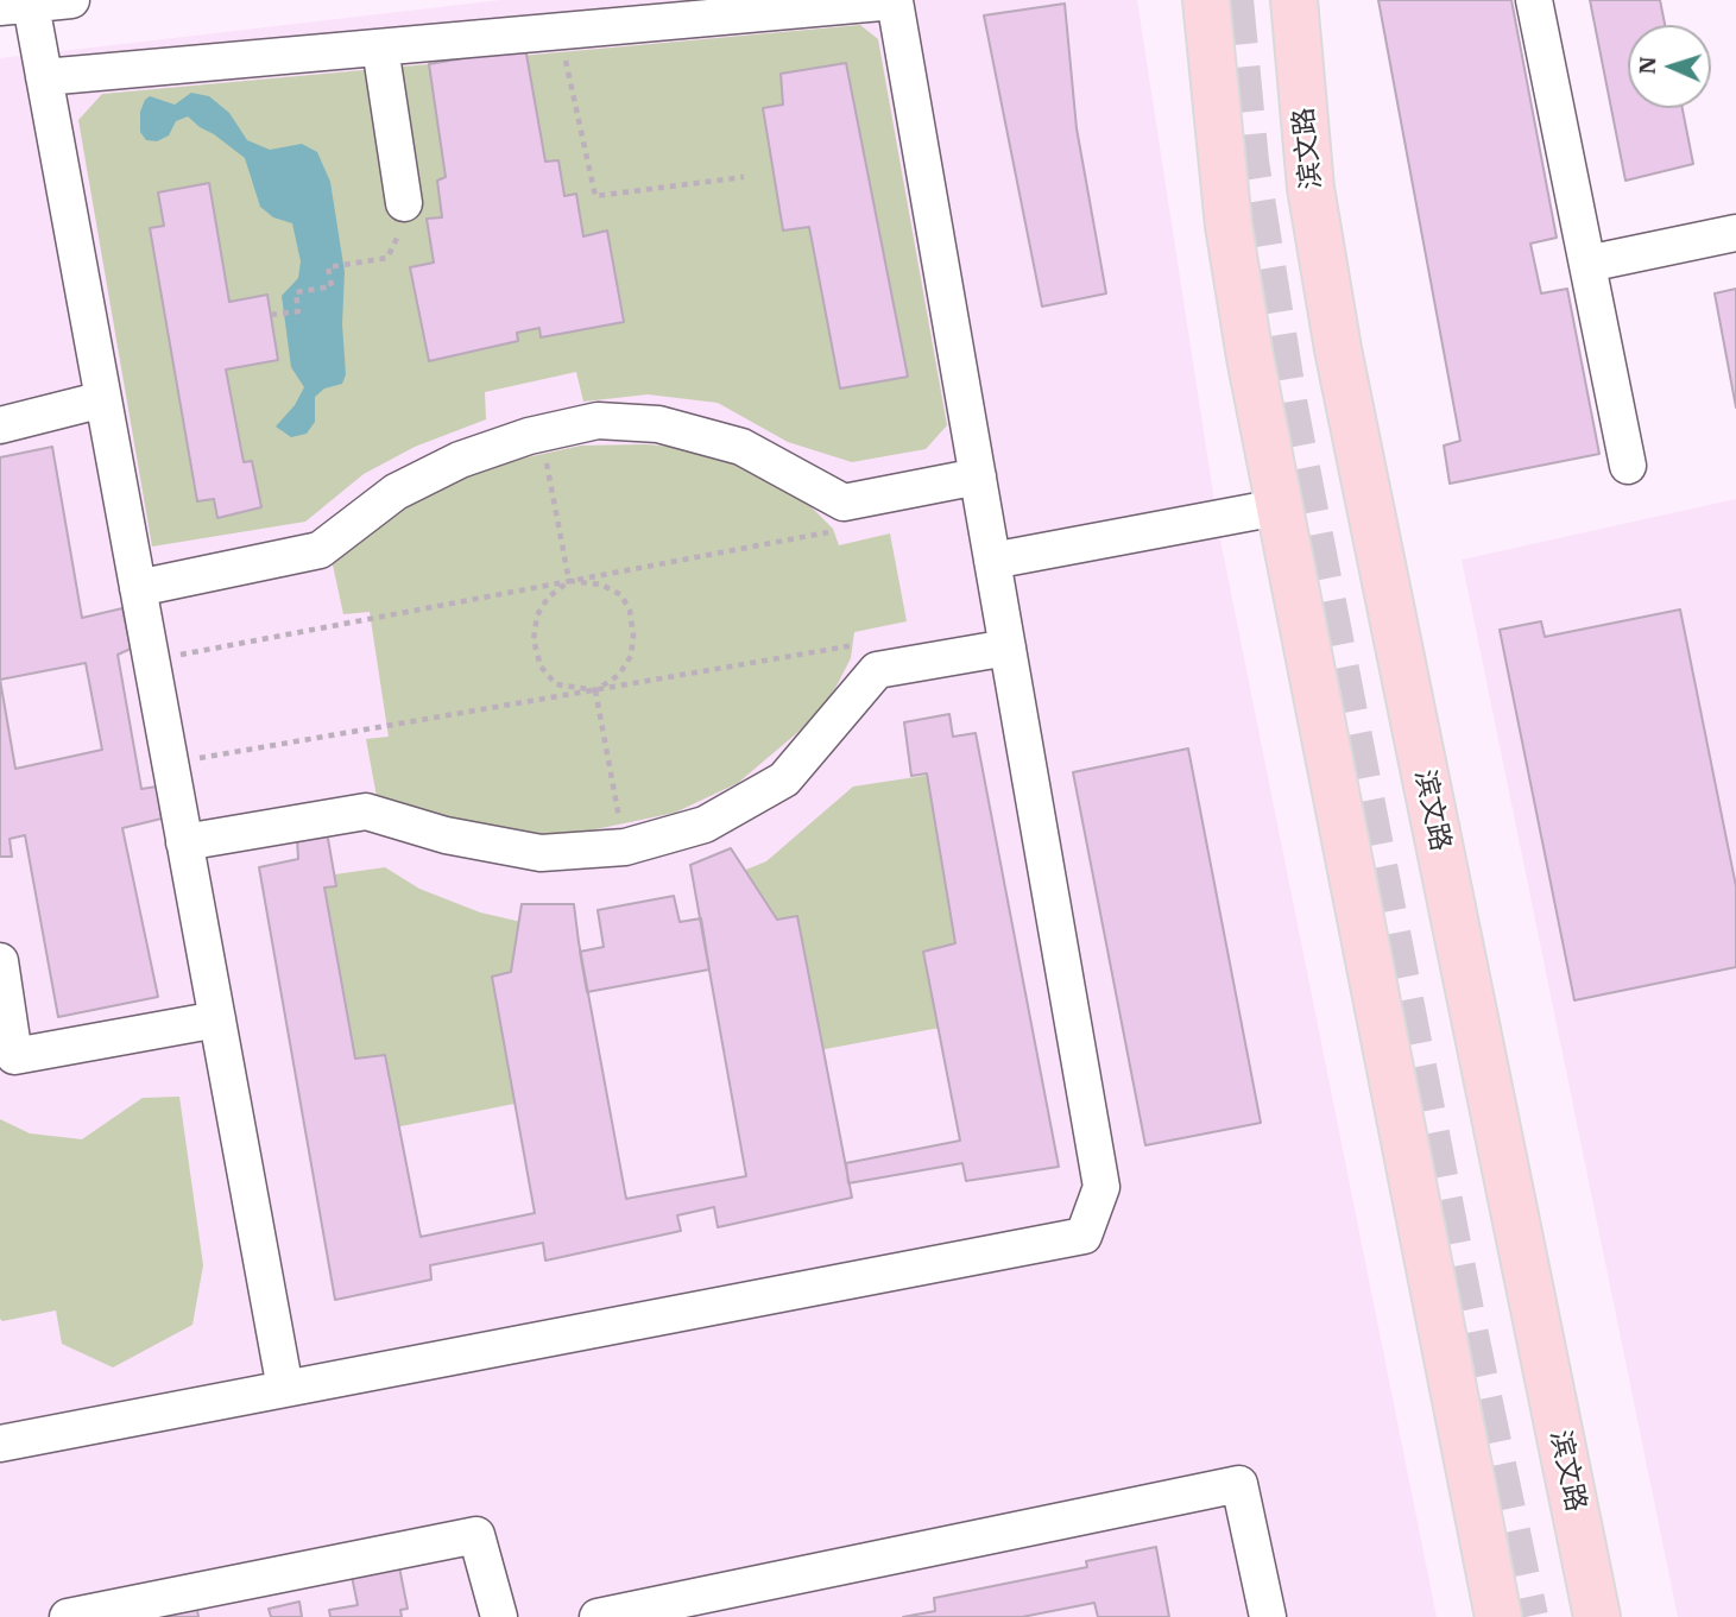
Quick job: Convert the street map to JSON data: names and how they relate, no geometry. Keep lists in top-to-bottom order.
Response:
{
  "streets": {
    "main road": ["滨文路"]
  },
  "north": "left"
}
